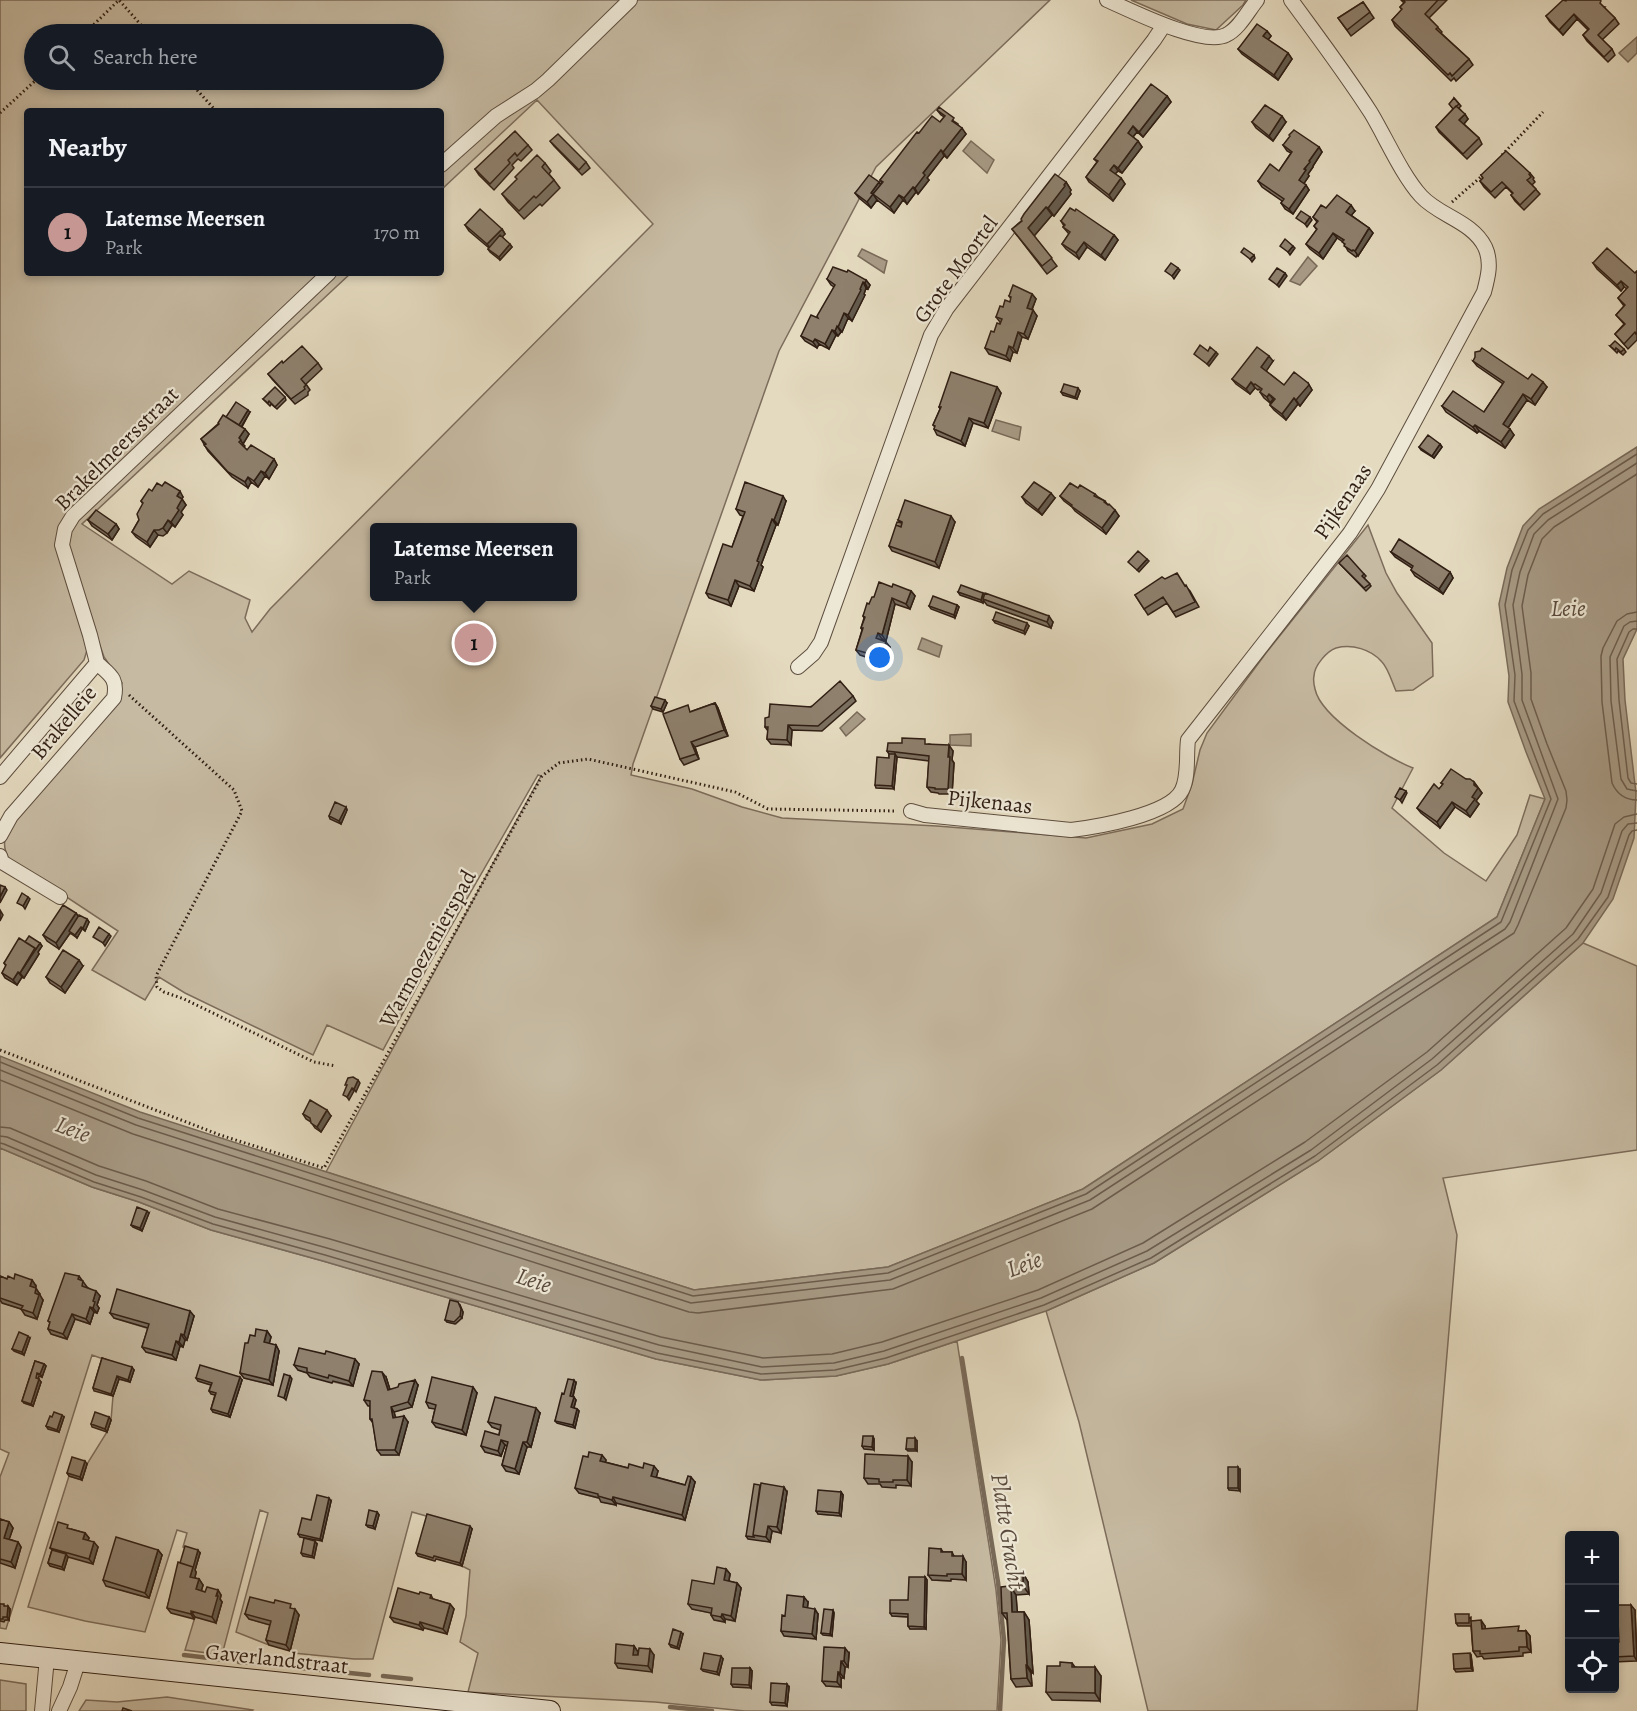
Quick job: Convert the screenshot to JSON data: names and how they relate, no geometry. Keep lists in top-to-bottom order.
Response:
{
  "streets": {
    "main road": ["Gaverlandstraat"],
    "street": [
      "Grote Moortel",
      "Brakelmeersstraat",
      "Pijkenaas",
      "Brakelleie"
    ],
    "path": ["Warmoezenierspad"]
  },
  "crossings": [
    ["Brakelmeersstraat", "Brakelleie"],
    ["Pijkenaas", "Warmoezenierspad"]
  ],
  "water": ["Leie", "Platte Gracht"],
  "page": {
    "search": "Search here",
    "heading": "Nearby",
    "list": [
      {
        "mark": "1",
        "name": "Latemse Meersen",
        "note": "Park",
        "value": "170 m"
      }
    ],
    "popup": ["Latemse Meersen", "Park"],
    "pins": "1",
    "map_buttons": ["+", "−"]
  }
}
